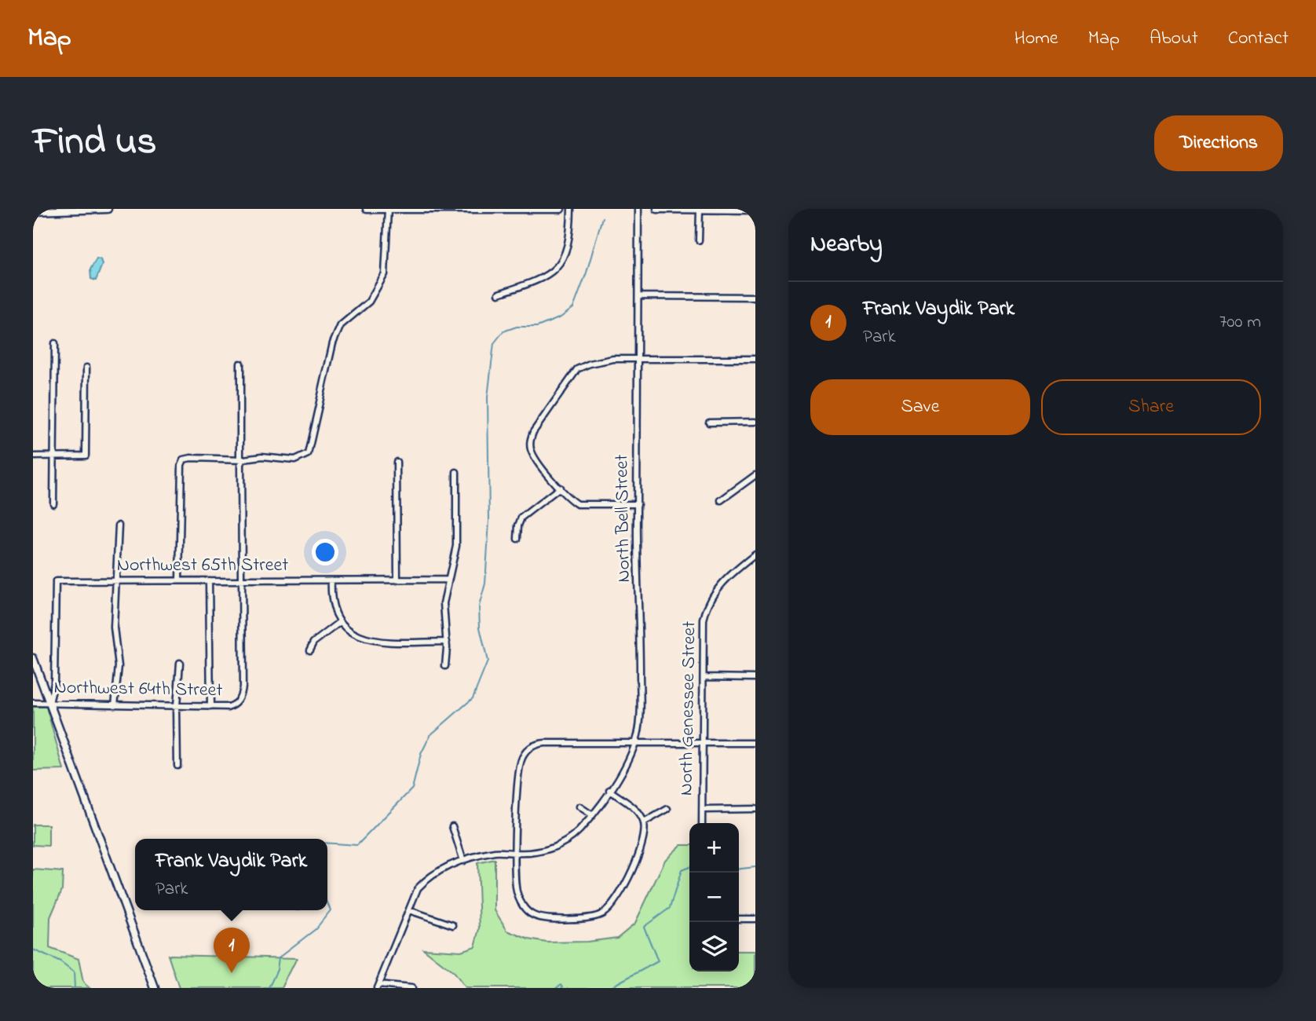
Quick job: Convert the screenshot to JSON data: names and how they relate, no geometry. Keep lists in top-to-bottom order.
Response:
{
  "streets": {
    "street": [
      "North Bell Street",
      "Northwest 65th Street",
      "Northwest 64th Street",
      "North Genessee Street"
    ]
  },
  "crossings": [
    ["Northwest 65th Street", "Northwest 64th Street"]
  ],
  "page": {
    "header": "Map",
    "nav": [
      "Home",
      "Map",
      "About",
      "Contact"
    ],
    "title": "Find us",
    "buttons": [
      "Directions",
      ["Save", "Share"]
    ],
    "heading": "Nearby",
    "list": [
      {
        "mark": "1",
        "name": "Frank Vaydik Park",
        "note": "Park",
        "value": "700 m"
      }
    ],
    "map_buttons": ["+", "−"],
    "popup": ["Frank Vaydik Park", "Park"],
    "pins": "1"
  }
}
